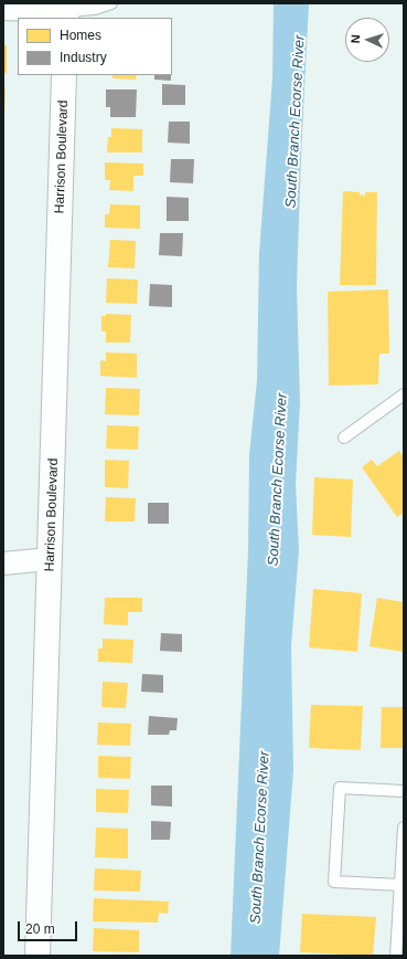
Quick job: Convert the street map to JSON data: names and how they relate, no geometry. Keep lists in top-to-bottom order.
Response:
{
  "streets": {
    "street": ["Harrison Boulevard"]
  },
  "water": ["South Branch Ecorse River"],
  "legend": ["Homes", "Industry"],
  "scale_bar": "20 m",
  "north": "left"
}
